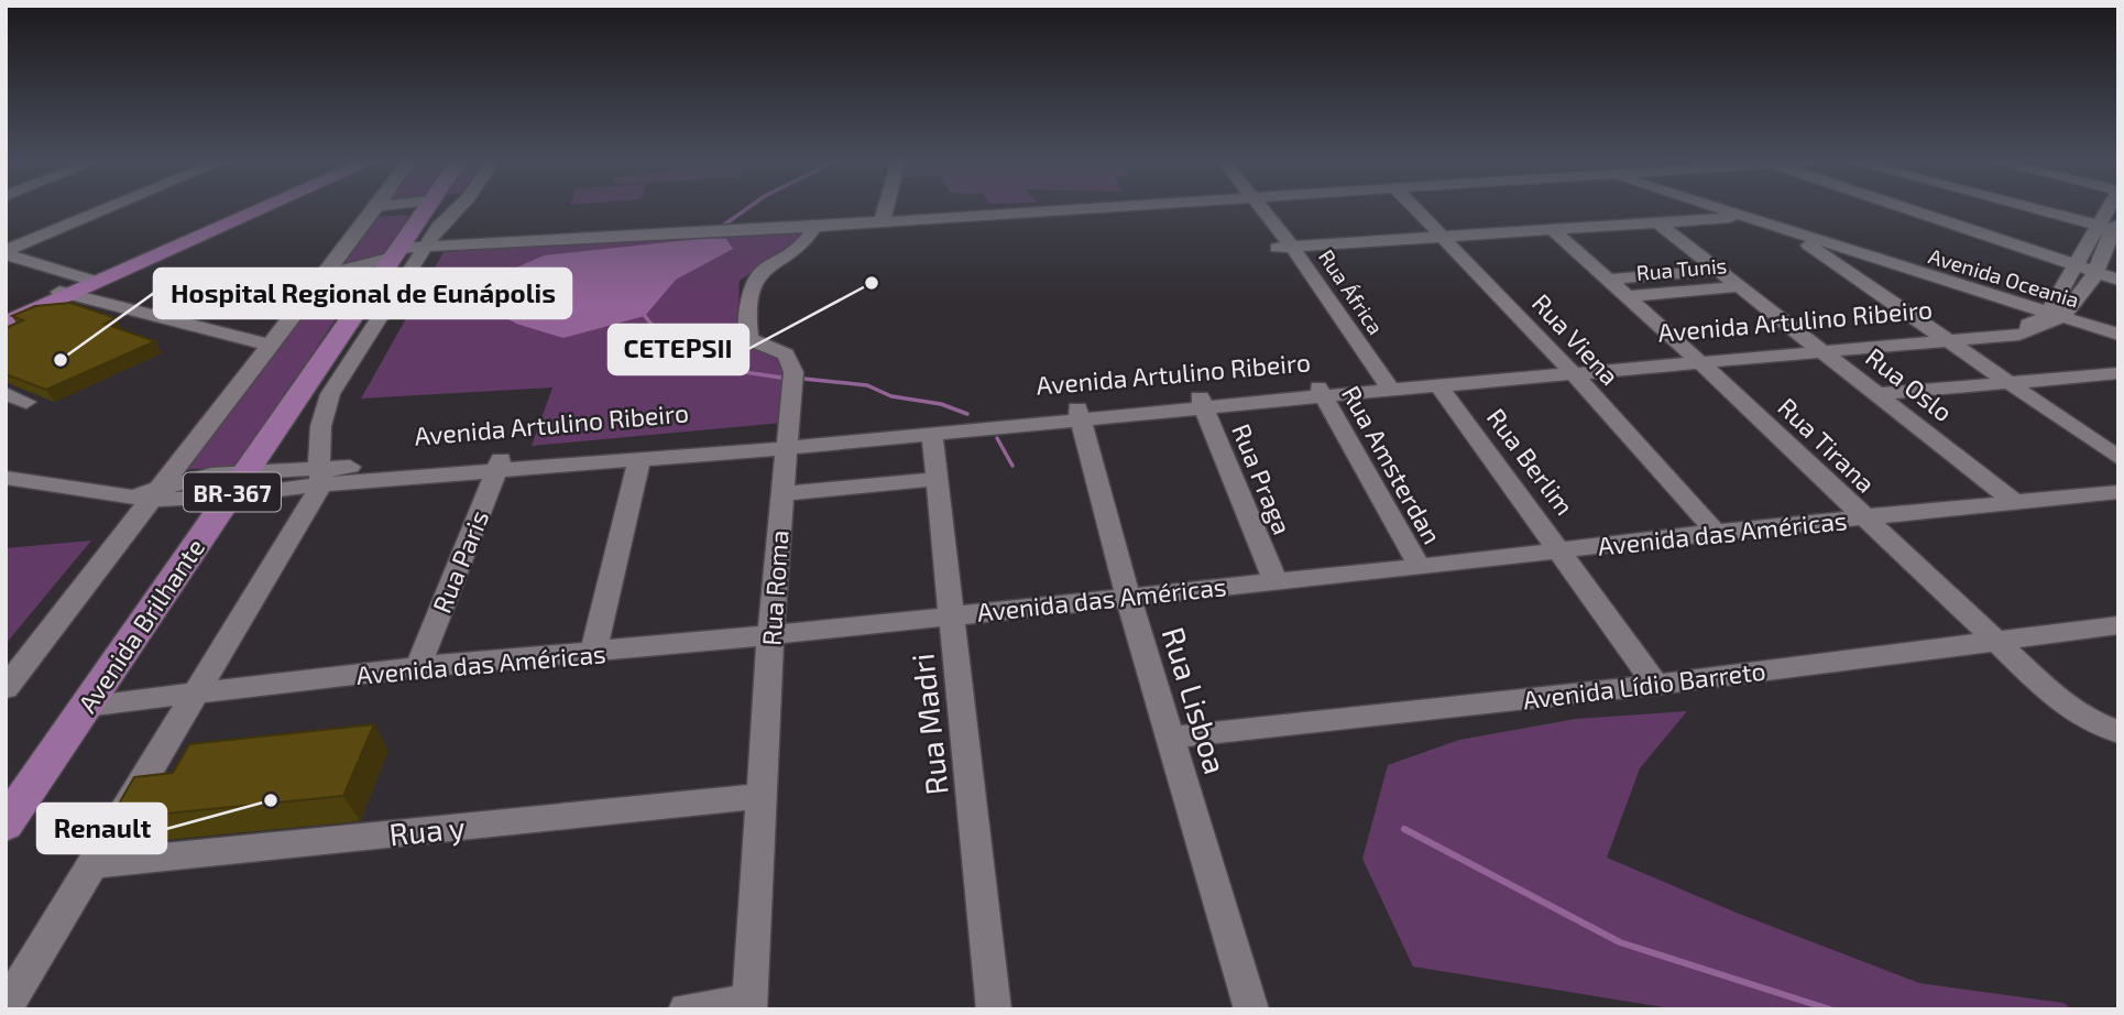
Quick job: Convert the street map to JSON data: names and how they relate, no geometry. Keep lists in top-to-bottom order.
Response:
{
  "streets": {
    "main road": ["BR-367", "Avenida Brilhante"],
    "street": [
      "Rua Tunis",
      "Avenida Oceania",
      "Rua África",
      "Avenida Artulino Ribeiro",
      "Rua Viena",
      "Rua Oslo",
      "Rua Tirana",
      "Rua Berlim",
      "Rua Amsterdan",
      "Rua Praga",
      "Avenida das Américas",
      "Rua Paris",
      "Rua Roma",
      "Avenida Lídio Barreto",
      "Rua Lisboa",
      "Rua Madri",
      "Rua y"
    ]
  },
  "crossings": [
    ["Rua Tunis", "Rua Oslo"],
    ["Rua Tunis", "Rua Tirana"],
    ["Avenida Oceania", "Avenida Artulino Ribeiro"],
    ["Rua África", "Avenida Artulino Ribeiro"],
    ["Avenida Artulino Ribeiro", "Rua Viena"],
    ["Avenida Artulino Ribeiro", "Rua Oslo"],
    ["Avenida Artulino Ribeiro", "Rua Tirana"],
    ["Avenida Artulino Ribeiro", "Rua Berlim"],
    ["Avenida Artulino Ribeiro", "Rua Amsterdan"],
    ["Avenida Artulino Ribeiro", "Rua Praga"],
    ["Avenida Artulino Ribeiro", "Rua Paris"],
    ["Avenida Artulino Ribeiro", "Rua Roma"],
    ["Avenida Artulino Ribeiro", "Avenida Brilhante"],
    ["Avenida Artulino Ribeiro", "Rua Lisboa"],
    ["Avenida Artulino Ribeiro", "Rua Madri"],
    ["Rua Viena", "Avenida das Américas"],
    ["Rua Oslo", "Avenida das Américas"],
    ["Rua Tirana", "Avenida das Américas"],
    ["Rua Tirana", "Avenida Lídio Barreto"],
    ["Rua Berlim", "Avenida das Américas"],
    ["Rua Berlim", "Avenida Lídio Barreto"],
    ["Rua Amsterdan", "Avenida das Américas"],
    ["Rua Praga", "Avenida das Américas"],
    ["Avenida das Américas", "Rua Paris"],
    ["Avenida das Américas", "Rua Roma"],
    ["Avenida das Américas", "Avenida Brilhante"],
    ["Avenida das Américas", "Rua Lisboa"],
    ["Avenida das Américas", "Rua Madri"],
    ["Rua Roma", "Rua y"],
    ["Avenida Lídio Barreto", "Rua Lisboa"]
  ],
  "places": ["CETEPSII", "Hospital Regional de Eunápolis", "Renault"]
}
